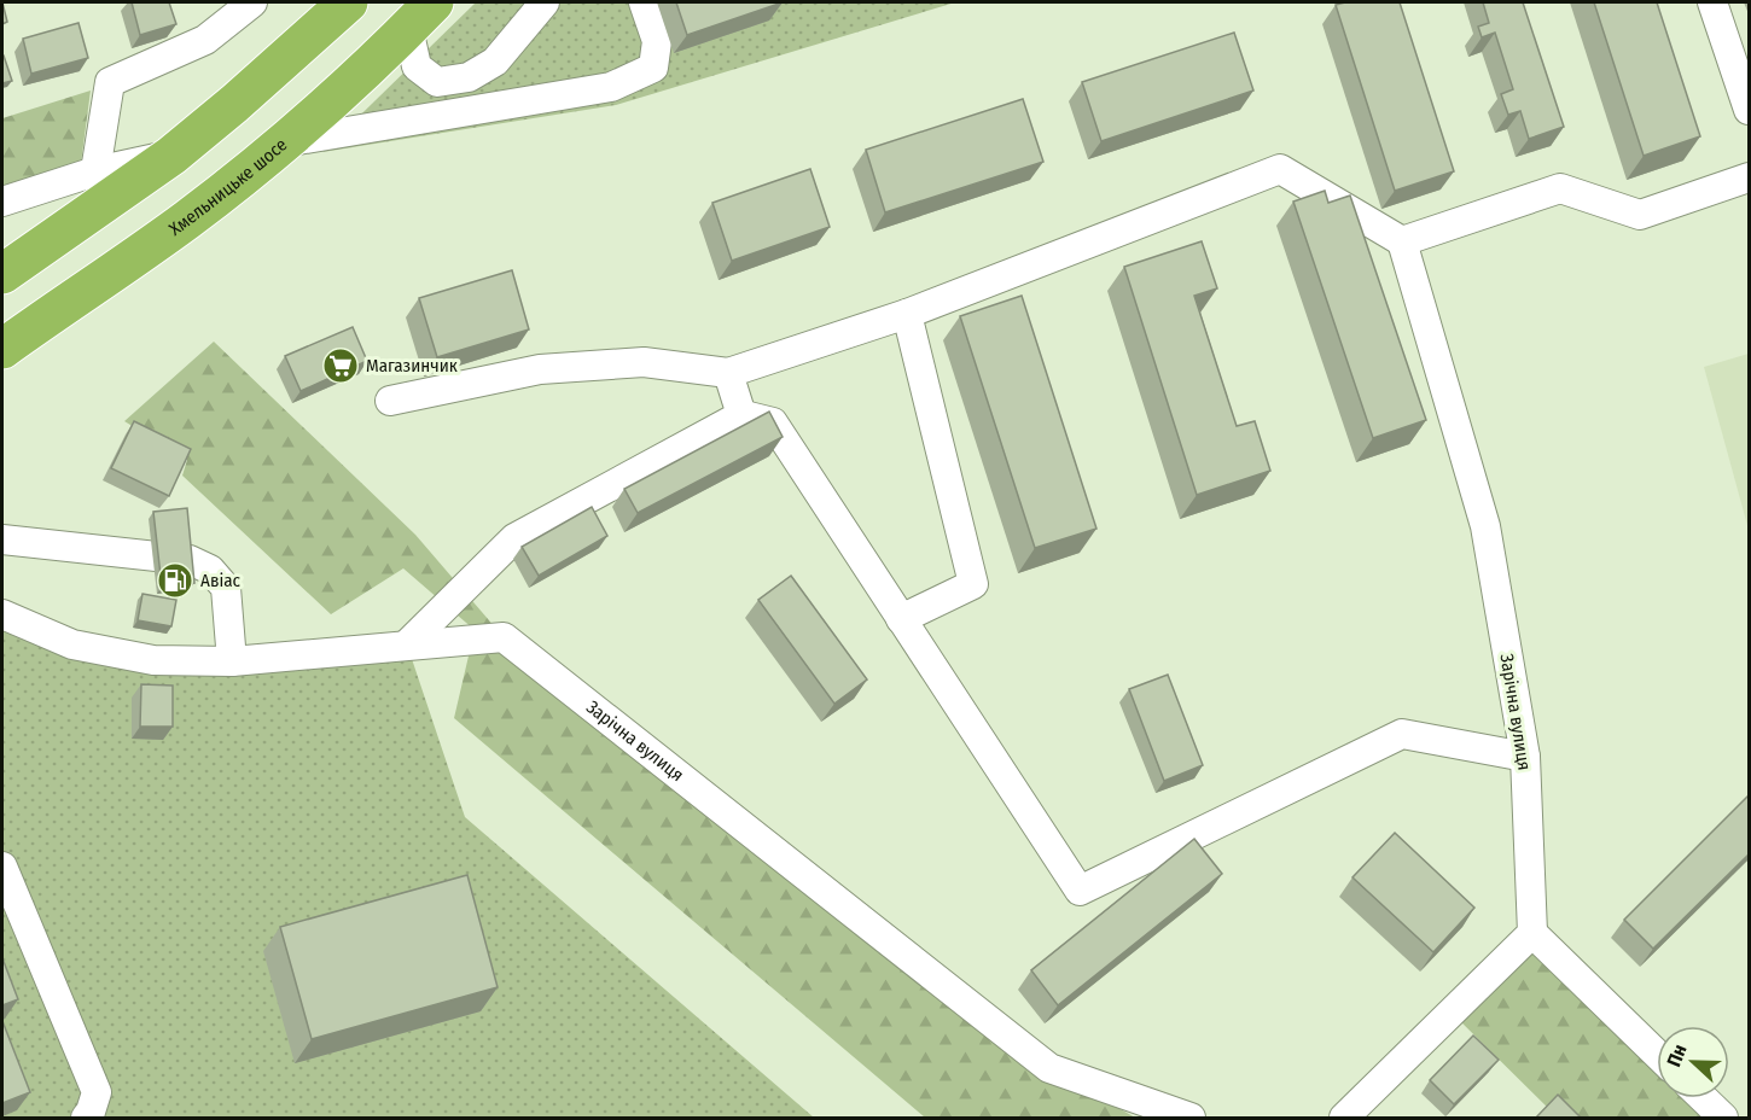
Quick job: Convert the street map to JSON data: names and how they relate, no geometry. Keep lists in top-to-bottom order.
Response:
{
  "streets": {
    "highway": ["Хмельницьке шосе"],
    "street": ["Зарічна вулиця"]
  },
  "places": {
    "supermarket": ["Магазинчик"],
    "fuel station": ["Авіас"]
  },
  "north": "left"
}
